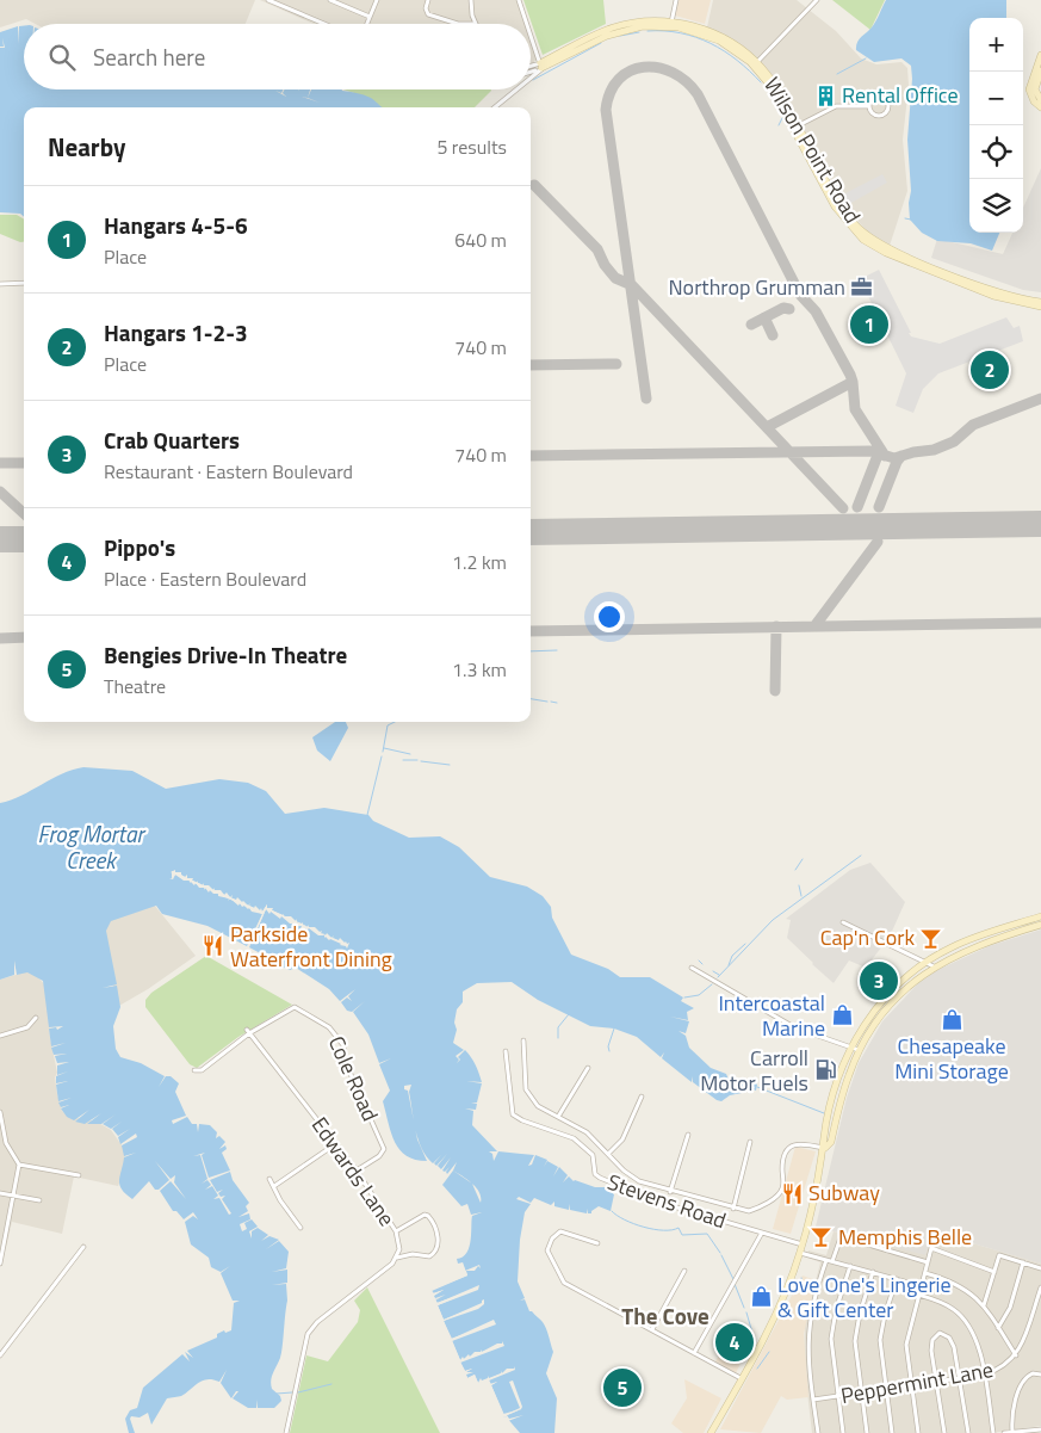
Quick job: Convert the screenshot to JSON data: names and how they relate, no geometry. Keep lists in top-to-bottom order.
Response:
{
  "streets": {
    "main road": ["Wilson Point Road"],
    "street": [
      "Cole Road",
      "Edwards Lane",
      "Stevens Road",
      "Peppermint Lane"
    ]
  },
  "crossings": [
    ["Cole Road", "Edwards Lane"]
  ],
  "districts": ["The Cove"],
  "water": ["Frog Mortar Creek"],
  "places": {
    "building": ["Rental Office"],
    "office": ["Northrop Grumman"],
    "bar": ["Cap'n Cork", "Memphis Belle"],
    "restaurant": ["Parkside Waterfront Dining", "Subway"],
    "shop": ["Intercoastal Marine", "Chesapeake Mini Storage", "Love One's Lingerie & Gift Center"],
    "fuel station": ["Carroll Motor Fuels"]
  },
  "page": {
    "map_buttons": ["+", "−"],
    "search": "Search here",
    "heading": ["Nearby", "5 results"],
    "list": [
      {
        "mark": "1",
        "name": "Hangars 4-5-6",
        "note": "Place",
        "value": "640 m"
      },
      {
        "mark": "2",
        "name": "Hangars 1-2-3",
        "note": "Place",
        "value": "740 m"
      },
      {
        "mark": "3",
        "name": "Crab Quarters",
        "note": "Restaurant · Eastern Boulevard",
        "value": "740 m"
      },
      {
        "mark": "4",
        "name": "Pippo's",
        "note": "Place · Eastern Boulevard",
        "value": "1.2 km"
      },
      {
        "mark": "5",
        "name": "Bengies Drive-In Theatre",
        "note": "Theatre",
        "value": "1.3 km"
      }
    ],
    "pins": [
      "1",
      "2",
      "3",
      "4",
      "5"
    ]
  }
}
